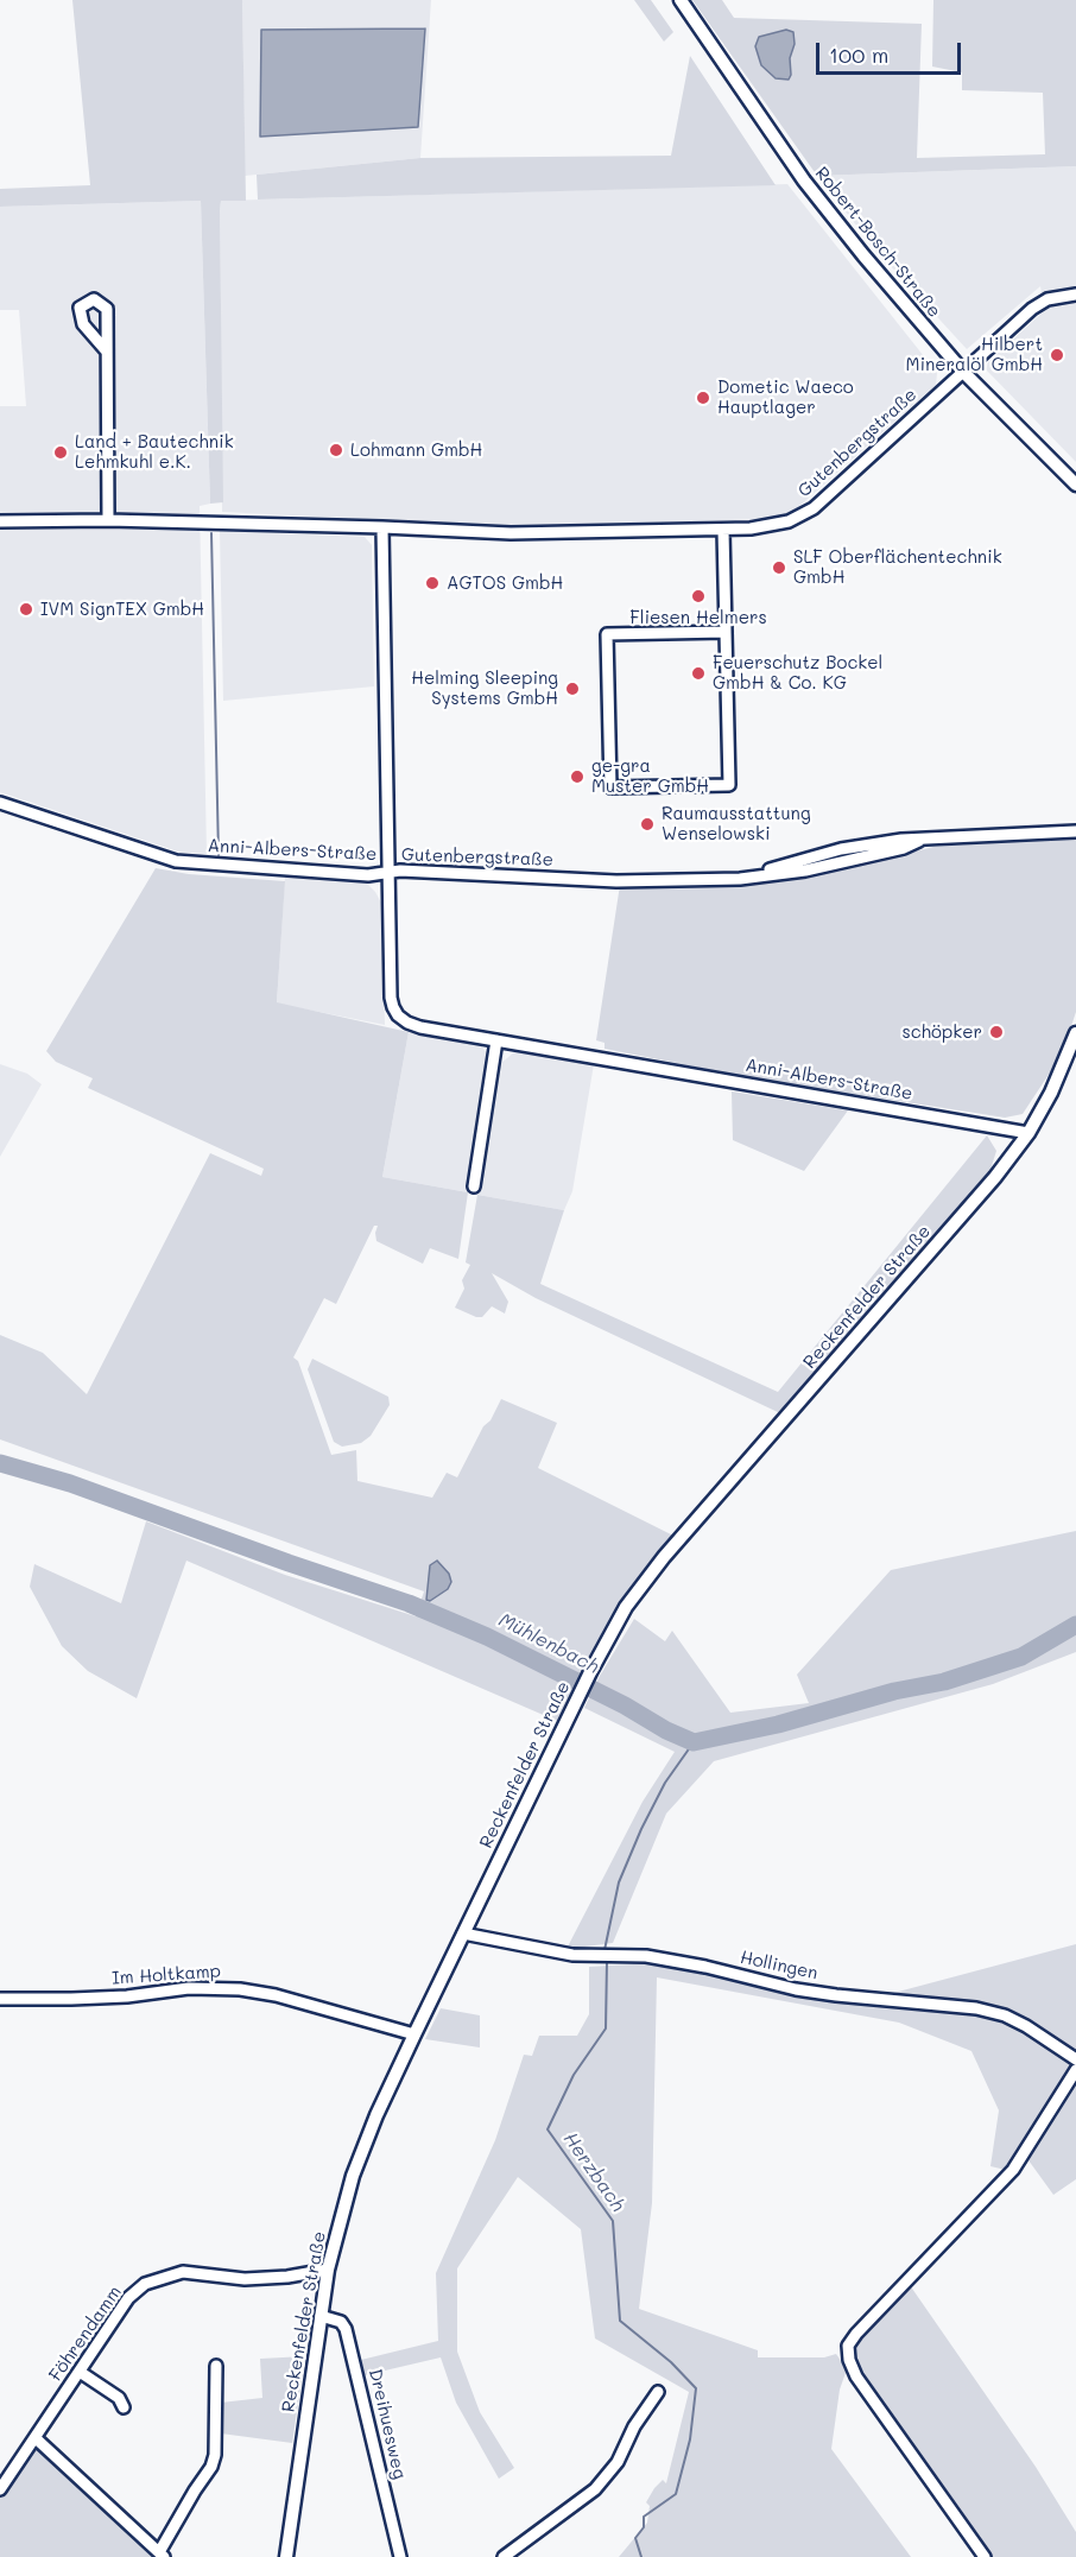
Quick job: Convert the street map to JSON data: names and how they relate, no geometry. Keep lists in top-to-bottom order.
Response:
{
  "streets": {
    "street": [
      "Robert-Bosch-Straße",
      "Gutenbergstraße",
      "Anni-Albers-Straße",
      "Reckenfelder Straße",
      "Hollingen",
      "Im Holtkamp",
      "Föhrendamm",
      "Dreihuesweg"
    ]
  },
  "crossings": [
    ["Robert-Bosch-Straße", "Gutenbergstraße"],
    ["Gutenbergstraße", "Anni-Albers-Straße"],
    ["Anni-Albers-Straße", "Reckenfelder Straße"],
    ["Reckenfelder Straße", "Hollingen"],
    ["Reckenfelder Straße", "Im Holtkamp"],
    ["Reckenfelder Straße", "Föhrendamm"],
    ["Reckenfelder Straße", "Dreihuesweg"]
  ],
  "water": ["Mühlenbach", "Herzbach"],
  "places": [
    "Hilbert Mineralöl GmbH",
    "Dometic Waeco Hauptlager",
    "Lohmann GmbH",
    "Land + Bautechnik Lehmkuhl e.K.",
    "SLF Oberflächentechnik GmbH",
    "AGTOS GmbH",
    "Fliesen Helmers",
    "IVM SignTEX GmbH",
    "Feuerschutz Bockel GmbH & Co. KG",
    "Helming Sleeping Systems GmbH",
    "ge-gra Muster GmbH",
    "Raumausstattung Wenselowski",
    "schöpker"
  ],
  "scale_bar": "100 m"
}
